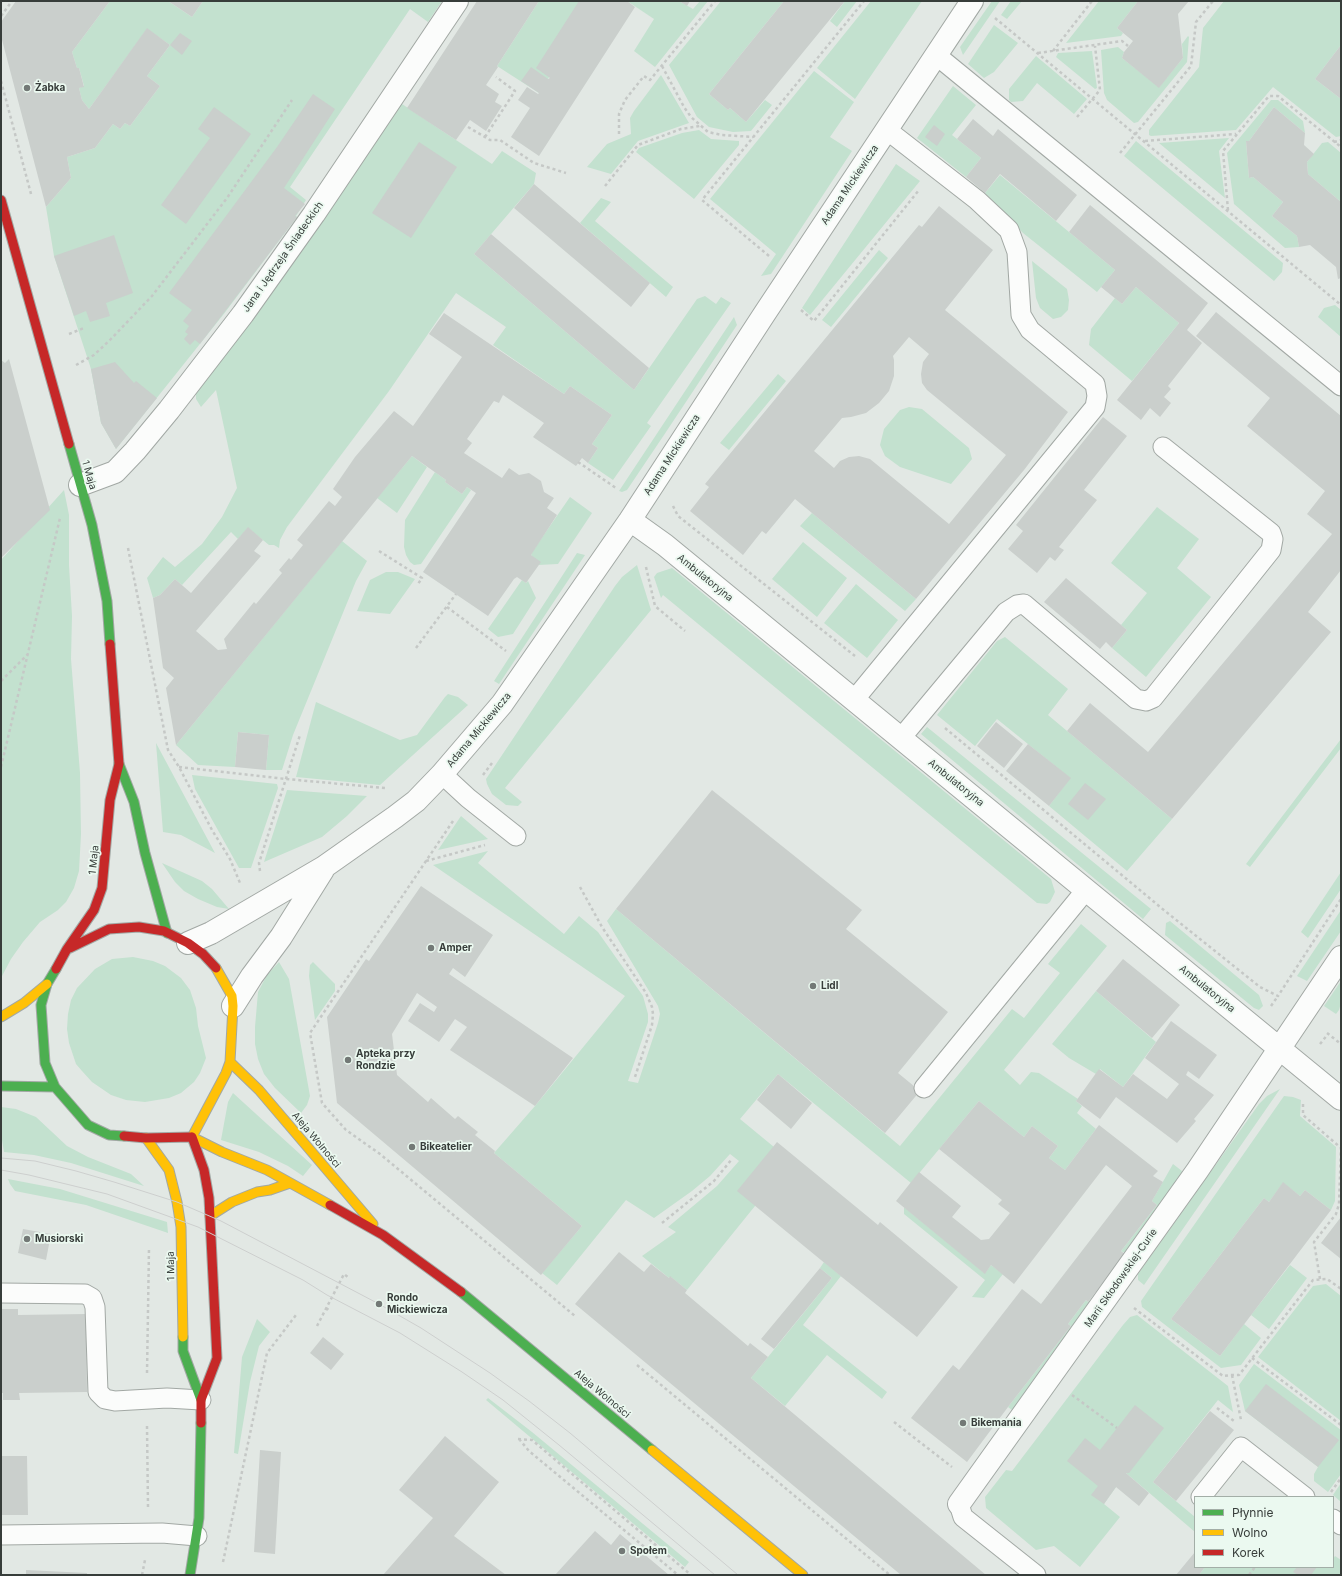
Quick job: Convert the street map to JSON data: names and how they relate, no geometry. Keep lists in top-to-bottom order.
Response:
{
  "streets": {
    "main road": ["1 Maja", "Aleja Wolności"],
    "street": [
      "Adama Mickiewicza",
      "Jana i Jędrzeja Śniadeckich",
      "Ambulatoryjna",
      "Marii Skłodowskiej-Curie"
    ]
  },
  "crossings": [
    ["Adama Mickiewicza", "Ambulatoryjna"],
    ["Jana i Jędrzeja Śniadeckich", "1 Maja"],
    ["1 Maja", "Aleja Wolności"],
    ["Ambulatoryjna", "Marii Skłodowskiej-Curie"]
  ],
  "places": [
    "Żabka",
    "Amper",
    "Lidl",
    "Apteka przy Rondzie",
    "Bikeatelier",
    "Musiorski",
    "Rondo Mickiewicza",
    "Bikemania",
    "Społem"
  ],
  "legend": ["Płynnie", "Wolno", "Korek"]
}
